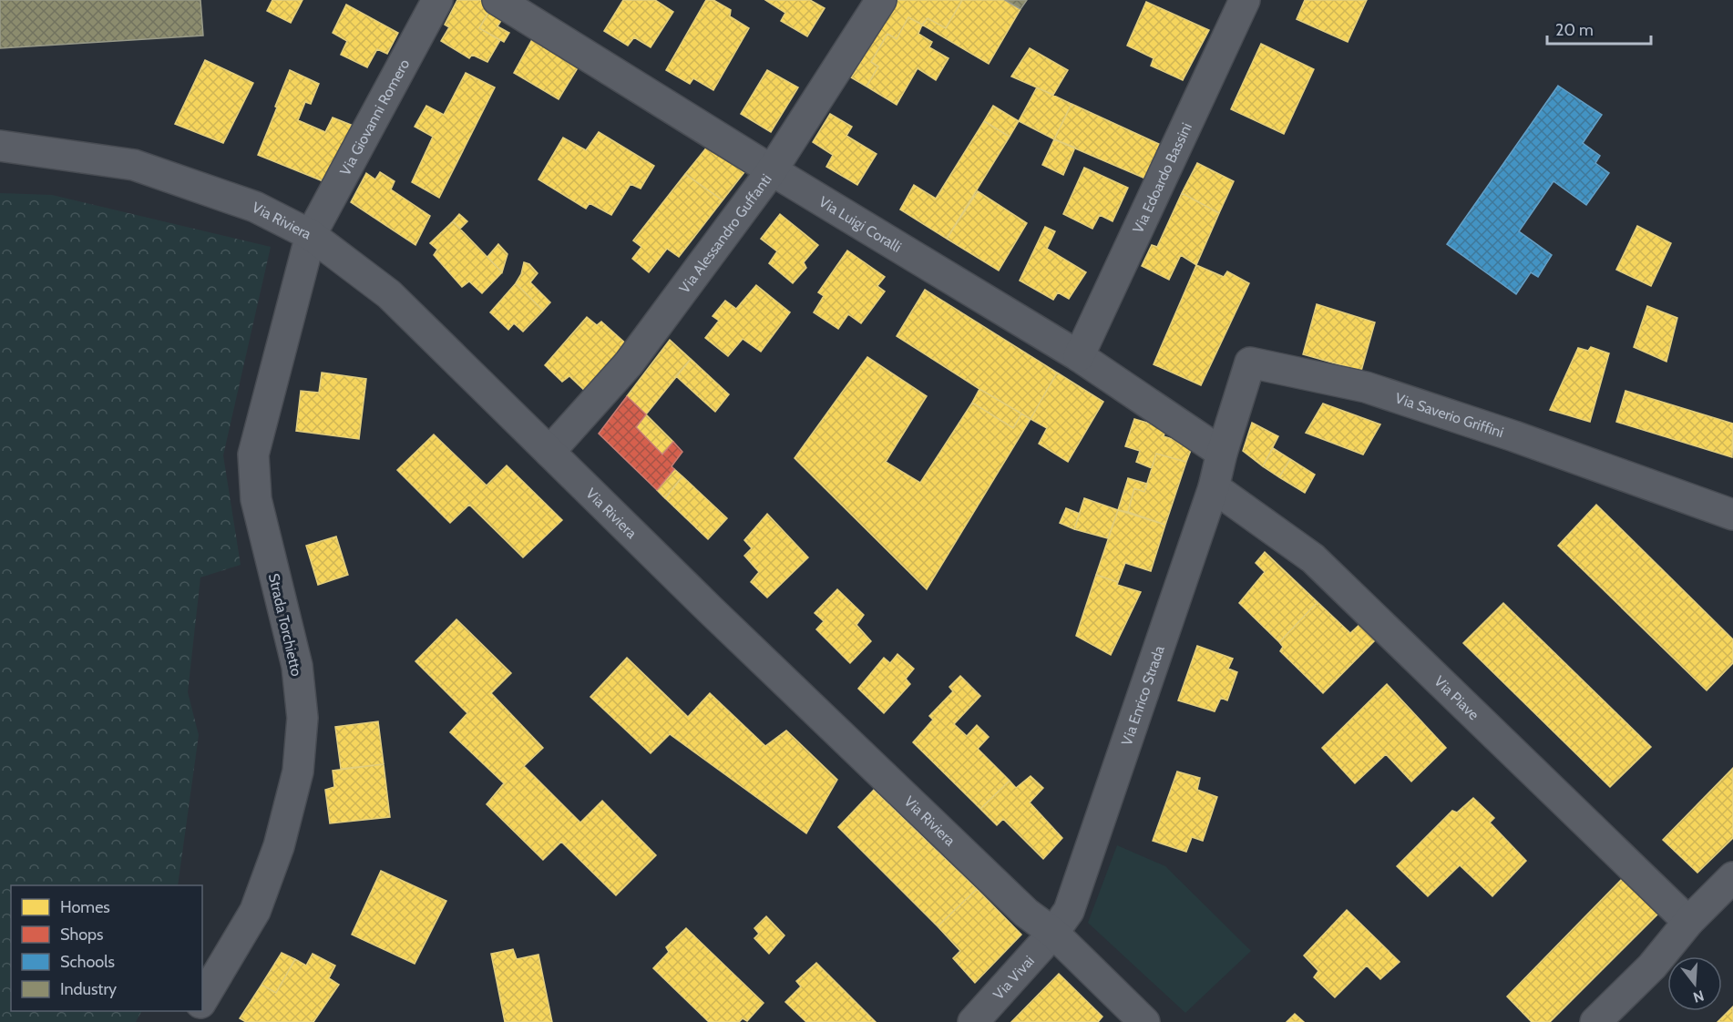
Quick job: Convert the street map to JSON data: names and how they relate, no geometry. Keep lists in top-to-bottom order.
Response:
{
  "streets": {
    "street": [
      "Via Giovanni Romero",
      "Via Edoardo Bassini",
      "Via Riviera",
      "Via Luigi Coralli",
      "Via Alessandro Guffanti",
      "Via Saverio Griffini",
      "Strada Torchietto",
      "Via Enrico Strada",
      "Via Piave",
      "Via Vivai"
    ]
  },
  "crossings": [
    ["Via Giovanni Romero", "Via Riviera"],
    ["Via Giovanni Romero", "Strada Torchietto"],
    ["Via Edoardo Bassini", "Via Luigi Coralli"],
    ["Via Riviera", "Via Alessandro Guffanti"],
    ["Via Riviera", "Strada Torchietto"],
    ["Via Riviera", "Via Enrico Strada"],
    ["Via Riviera", "Via Vivai"],
    ["Via Luigi Coralli", "Via Alessandro Guffanti"],
    ["Via Luigi Coralli", "Via Saverio Griffini"],
    ["Via Luigi Coralli", "Via Enrico Strada"],
    ["Via Saverio Griffini", "Via Enrico Strada"],
    ["Via Enrico Strada", "Via Piave"],
    ["Via Enrico Strada", "Via Vivai"]
  ],
  "legend": [
    "Homes",
    "Shops",
    "Schools",
    "Industry"
  ],
  "scale_bar": "20 m",
  "north": "bottom"
}
